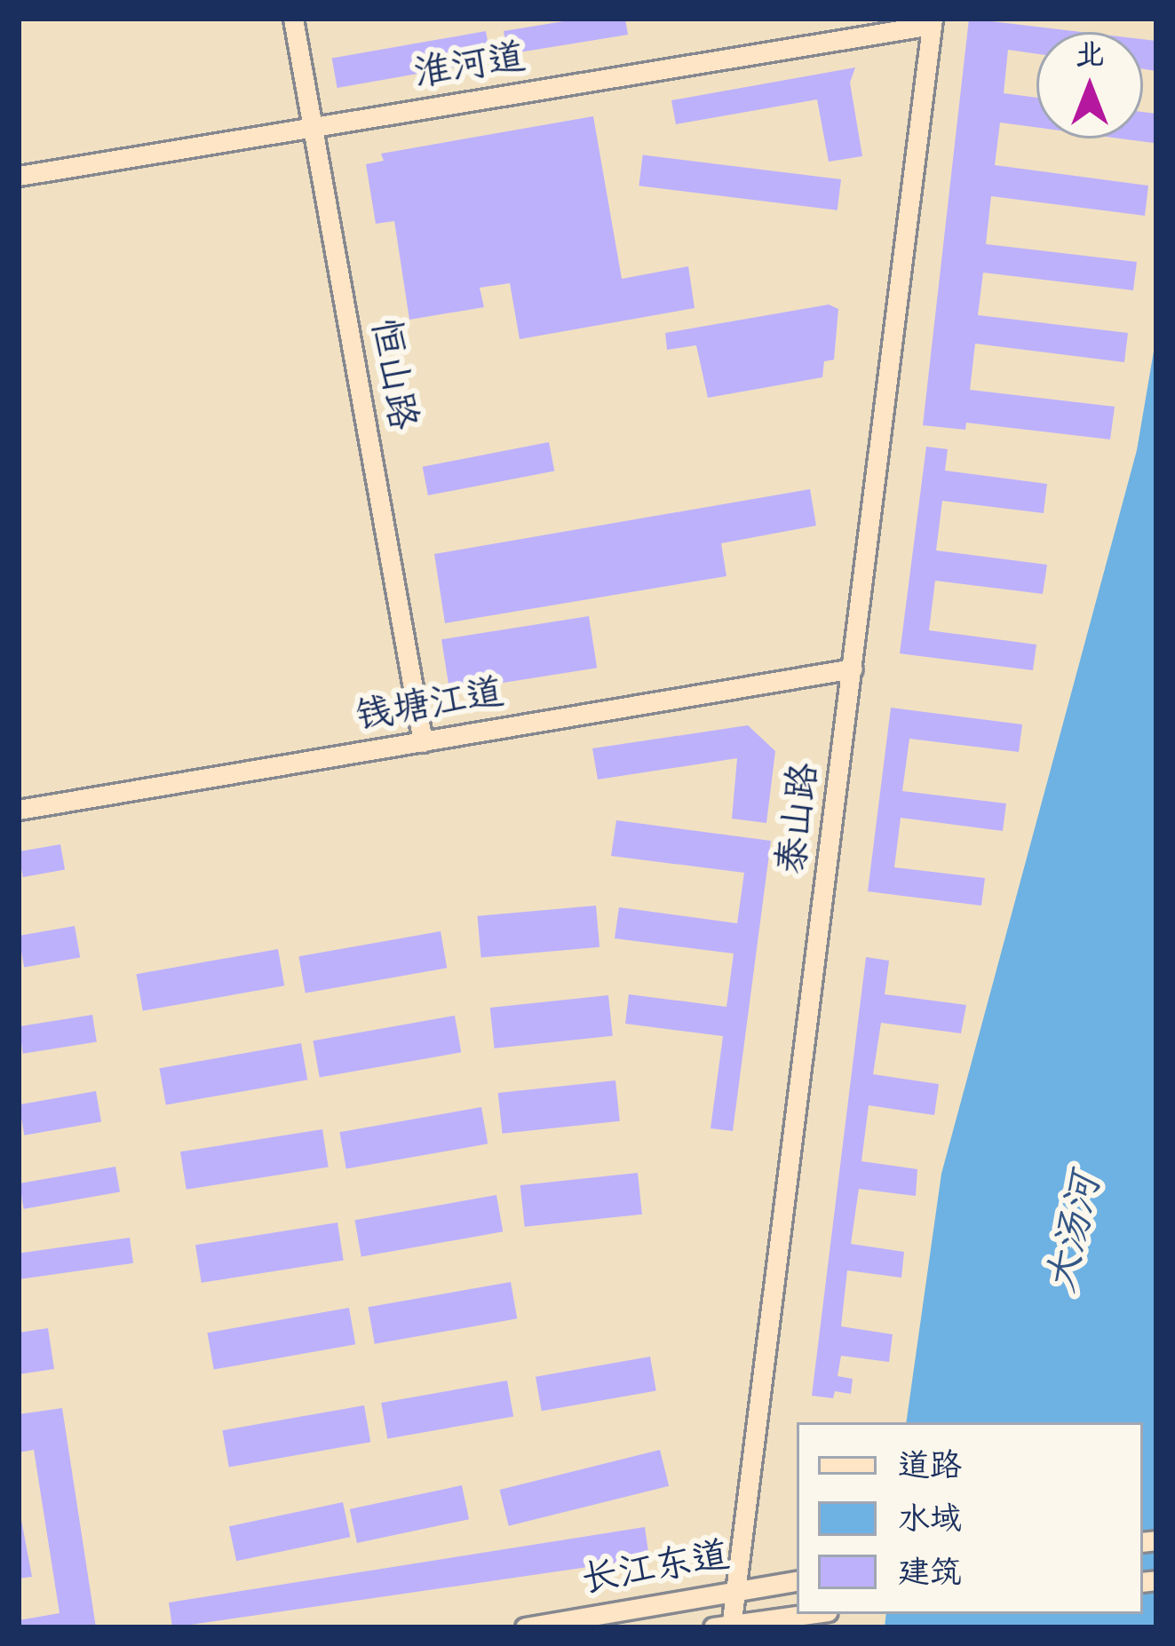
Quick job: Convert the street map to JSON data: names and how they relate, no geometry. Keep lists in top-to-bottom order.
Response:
{
  "streets": {
    "street": [
      "淮河道",
      "恒山路",
      "钱塘江道",
      "泰山路",
      "长江东道"
    ]
  },
  "crossings": [
    ["淮河道", "恒山路"],
    ["淮河道", "泰山路"],
    ["恒山路", "钱塘江道"],
    ["钱塘江道", "泰山路"],
    ["泰山路", "长江东道"]
  ],
  "water": ["大汤河"],
  "legend": ["道路", "水域", "建筑"],
  "north": "top"
}
